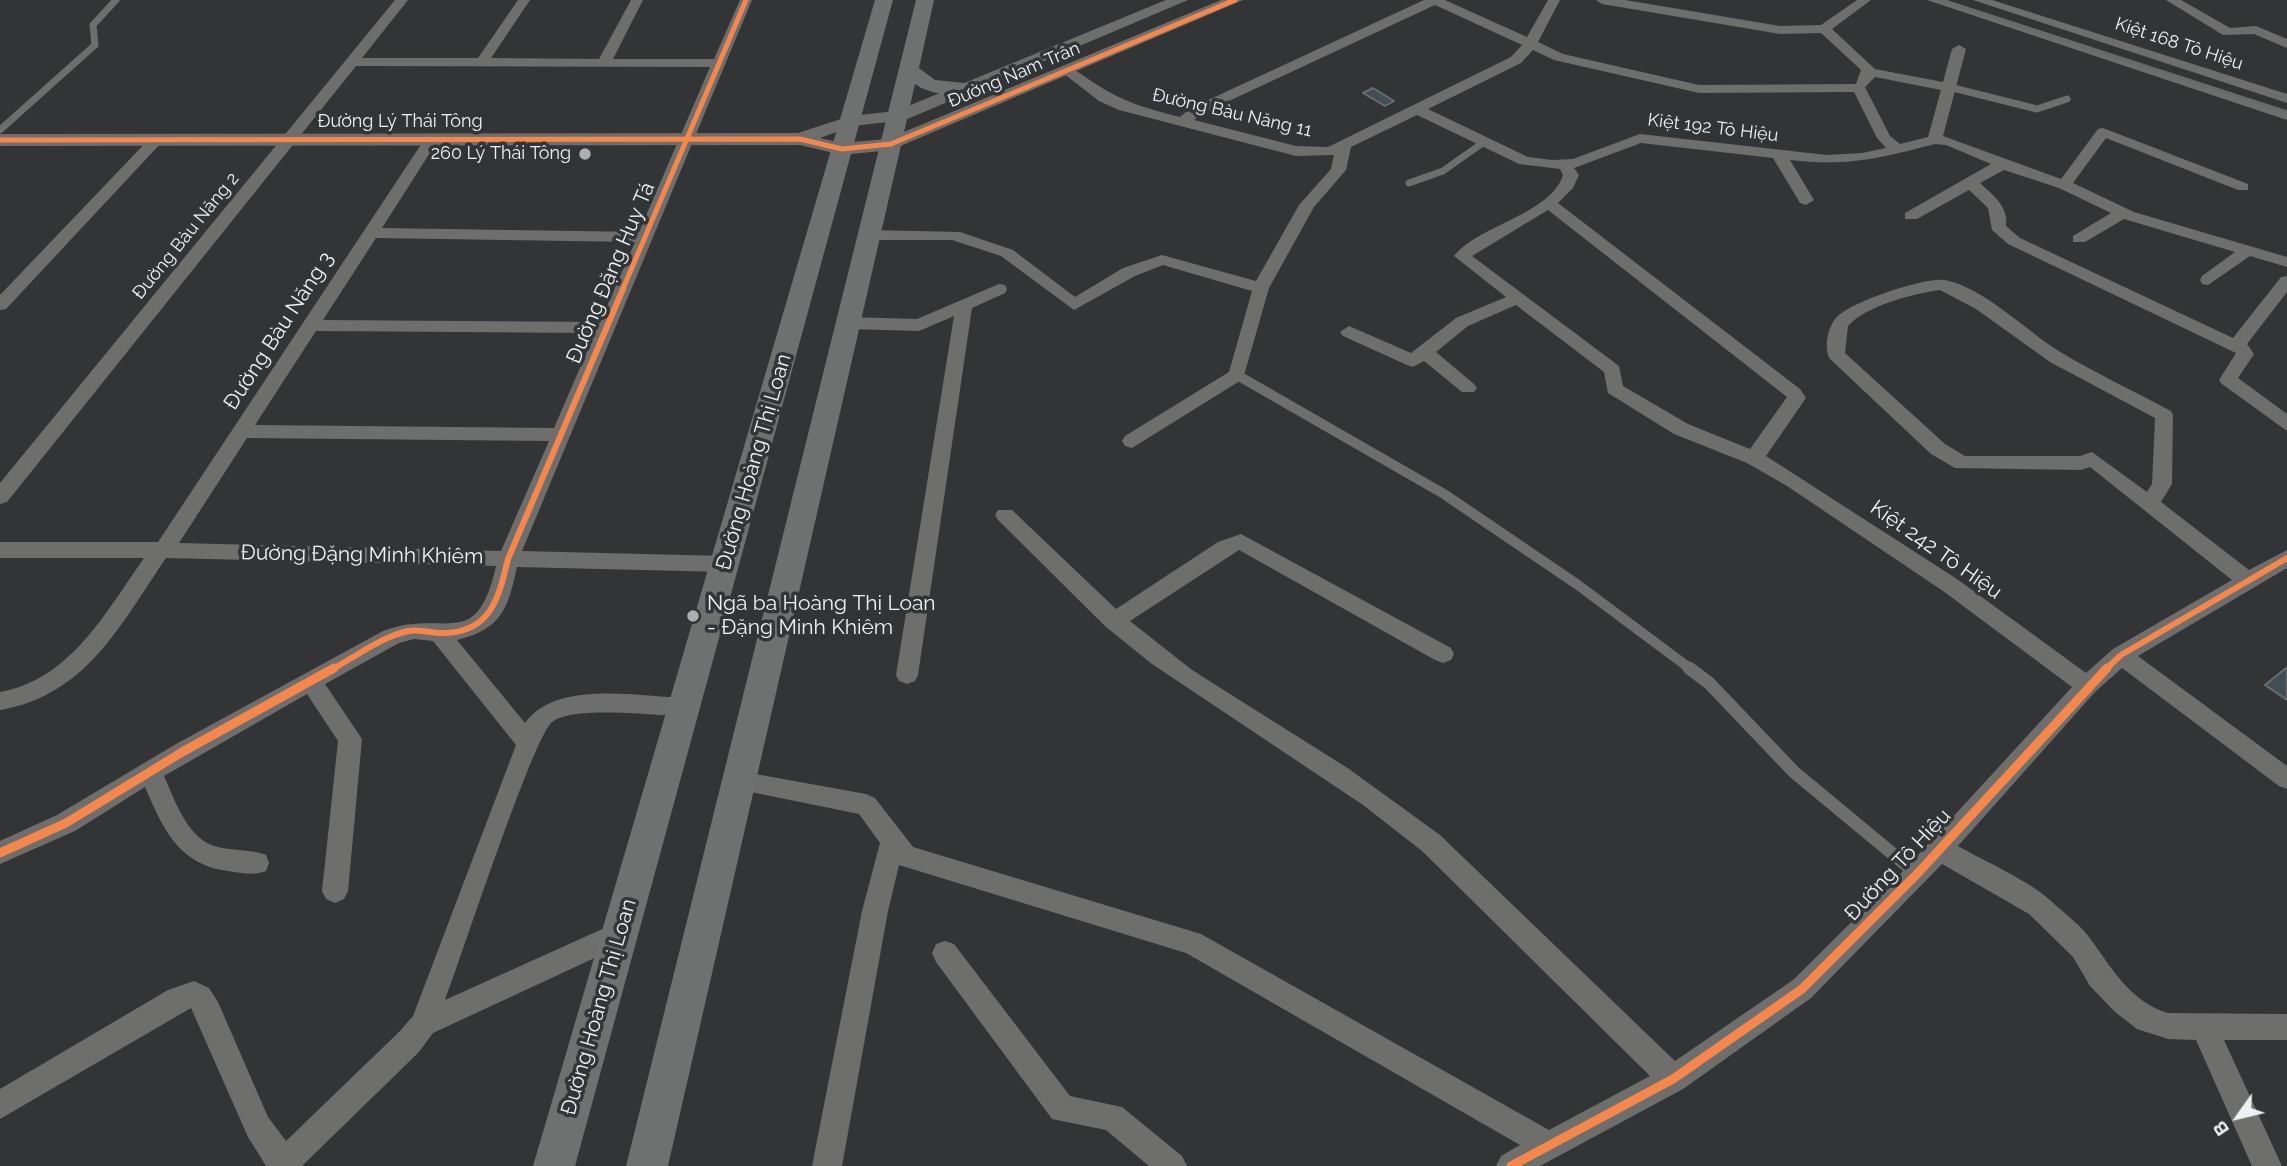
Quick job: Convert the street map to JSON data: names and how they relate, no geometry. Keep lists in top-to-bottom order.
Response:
{
  "streets": {
    "main road": ["Đường Hoàng Thị Loan"],
    "street": [
      "Kiệt 168 Tô Hiệu",
      "Đường Nam Trân",
      "Đường Bàu Năng 11",
      "Đường Lý Thái Tông",
      "Kiệt 192 Tô Hiệu",
      "Đường Bàu Năng 2",
      "Đường Đặng Huy Tá",
      "Đường Bàu Năng 3",
      "Kiệt 242 Tô Hiệu",
      "Đường Đặng Minh Khiêm",
      "Đường Tô Hiệu"
    ]
  },
  "crossings": [
    ["Đường Nam Trân", "Đường Bàu Năng 11"],
    ["Đường Nam Trân", "Đường Lý Thái Tông"],
    ["Đường Nam Trân", "Đường Hoàng Thị Loan"],
    ["Đường Bàu Năng 11", "Kiệt 192 Tô Hiệu"],
    ["Đường Lý Thái Tông", "Đường Bàu Năng 2"],
    ["Đường Lý Thái Tông", "Đường Đặng Huy Tá"],
    ["Đường Lý Thái Tông", "Đường Bàu Năng 3"],
    ["Kiệt 192 Tô Hiệu", "Kiệt 242 Tô Hiệu"],
    ["Đường Đặng Huy Tá", "Đường Đặng Minh Khiêm"],
    ["Đường Bàu Năng 3", "Đường Đặng Minh Khiêm"],
    ["Đường Hoàng Thị Loan", "Đường Đặng Minh Khiêm"],
    ["Kiệt 242 Tô Hiệu", "Đường Tô Hiệu"]
  ],
  "places": ["260 Lý Thái Tông", "Ngã ba Hoàng Thị Loan - Đặng Minh Khiêm"],
  "north": "bottom left"
}
